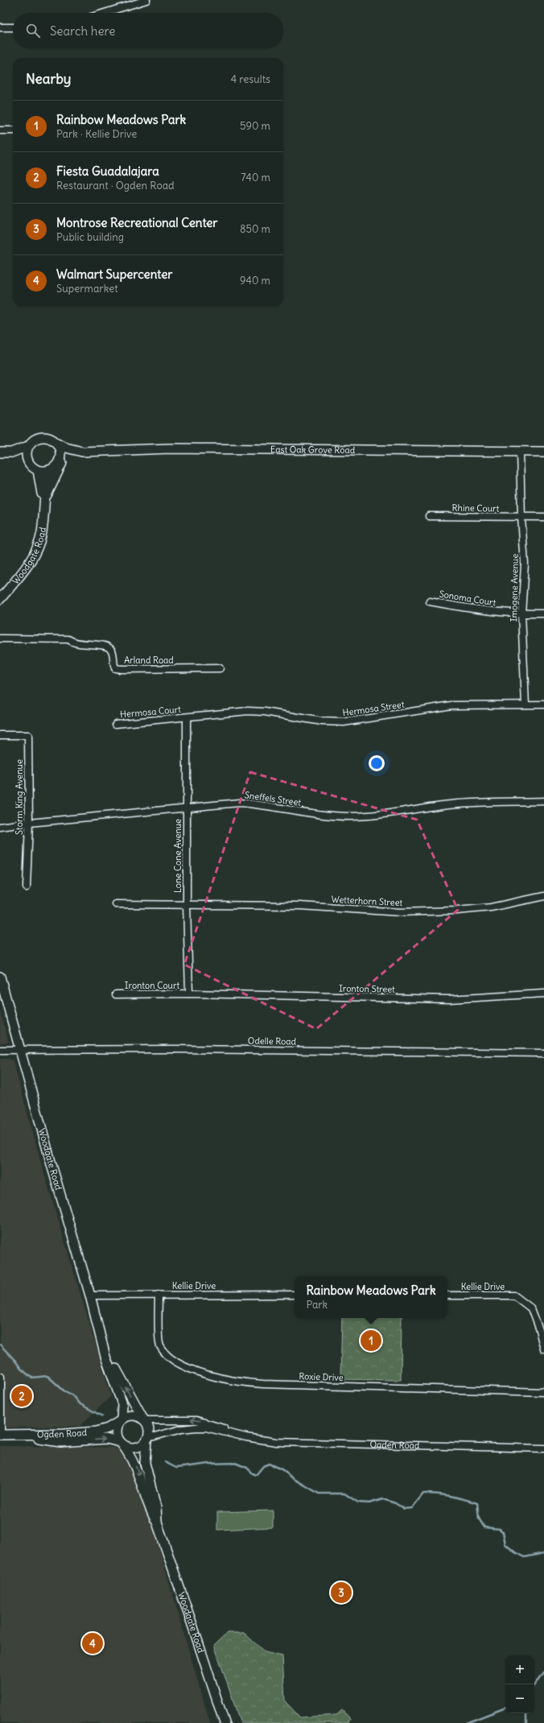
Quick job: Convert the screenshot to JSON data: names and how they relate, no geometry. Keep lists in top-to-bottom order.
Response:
{
  "streets": {
    "street": [
      "East Oak Grove Road",
      "Rhine Court",
      "Woodgate Road",
      "Imogene Avenue",
      "Sonoma Court",
      "Arland Road",
      "Hermosa Street",
      "Hermosa Court",
      "Storm King Avenue",
      "Sneffels Street",
      "Lone Cone Avenue",
      "Wetterhorn Street",
      "Ironton Court",
      "Ironton Street",
      "Odelle Road",
      "Kellie Drive",
      "Roxie Drive",
      "Ogden Road"
    ]
  },
  "crossings": [
    ["East Oak Grove Road", "Woodgate Road"],
    ["East Oak Grove Road", "Imogene Avenue"],
    ["Rhine Court", "Imogene Avenue"],
    ["Woodgate Road", "Odelle Road"],
    ["Woodgate Road", "Kellie Drive"],
    ["Woodgate Road", "Ogden Road"],
    ["Imogene Avenue", "Sonoma Court"],
    ["Imogene Avenue", "Hermosa Street"],
    ["Hermosa Street", "Hermosa Court"],
    ["Hermosa Street", "Lone Cone Avenue"],
    ["Hermosa Court", "Lone Cone Avenue"],
    ["Storm King Avenue", "Sneffels Street"],
    ["Sneffels Street", "Lone Cone Avenue"],
    ["Lone Cone Avenue", "Wetterhorn Street"],
    ["Lone Cone Avenue", "Ironton Court"],
    ["Lone Cone Avenue", "Ironton Street"],
    ["Ironton Court", "Ironton Street"],
    ["Kellie Drive", "Roxie Drive"]
  ],
  "page": {
    "search": "Search here",
    "heading": ["Nearby", "4 results"],
    "list": [
      {
        "mark": "1",
        "name": "Rainbow Meadows Park",
        "note": "Park · Kellie Drive",
        "value": "590 m"
      },
      {
        "mark": "2",
        "name": "Fiesta Guadalajara",
        "note": "Restaurant · Ogden Road",
        "value": "740 m"
      },
      {
        "mark": "3",
        "name": "Montrose Recreational Center",
        "note": "Public building",
        "value": "850 m"
      },
      {
        "mark": "4",
        "name": "Walmart Supercenter",
        "note": "Supermarket",
        "value": "940 m"
      }
    ],
    "popup": ["Rainbow Meadows Park", "Park"],
    "pins": [
      "1",
      "2",
      "3",
      "4"
    ],
    "map_buttons": ["+", "−"]
  }
}
